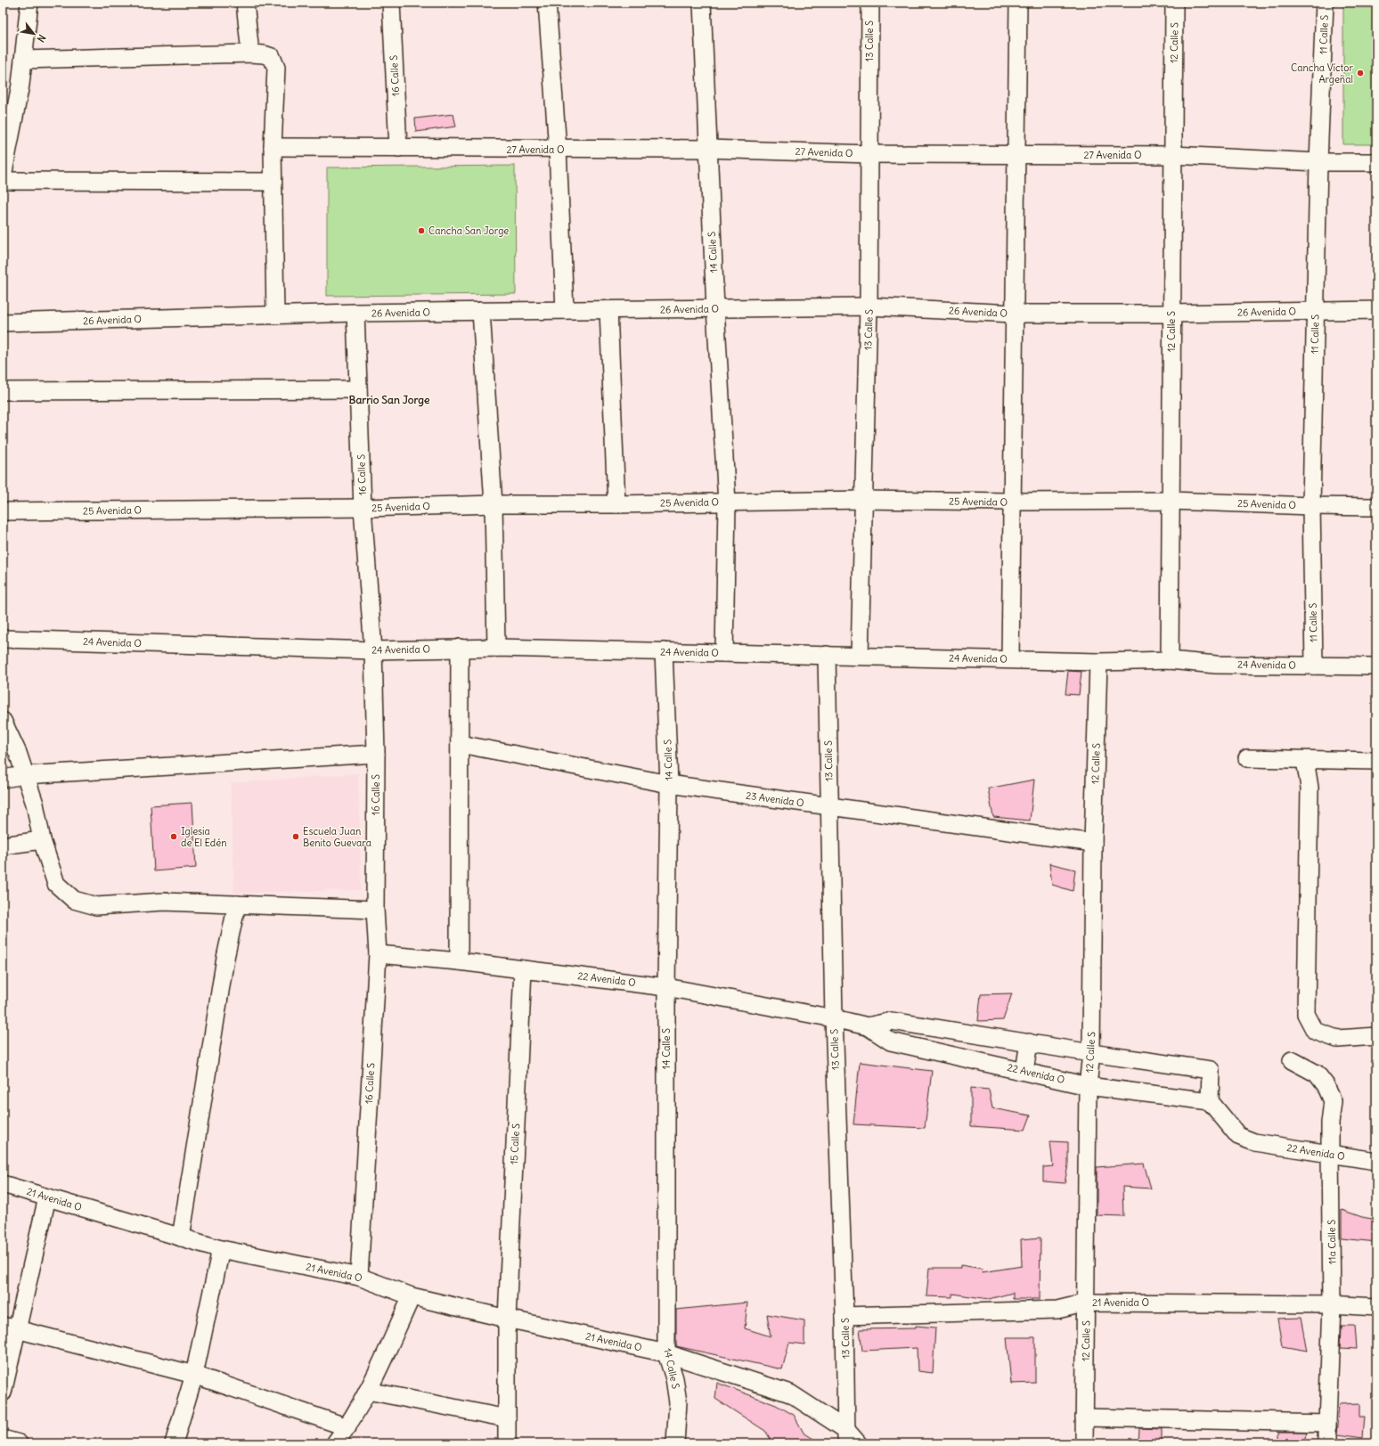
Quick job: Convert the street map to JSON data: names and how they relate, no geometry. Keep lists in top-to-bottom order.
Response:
{
  "streets": {
    "street": [
      "11 Calle S",
      "13 Calle S",
      "12 Calle S",
      "16 Calle S",
      "27 Avenida O",
      "14 Calle S",
      "26 Avenida O",
      "25 Avenida O",
      "24 Avenida O",
      "23 Avenida O",
      "22 Avenida O",
      "15 Calle S",
      "21 Avenida O",
      "11a Calle S"
    ]
  },
  "crossings": [
    ["11 Calle S", "27 Avenida O"],
    ["11 Calle S", "26 Avenida O"],
    ["11 Calle S", "25 Avenida O"],
    ["11 Calle S", "24 Avenida O"],
    ["13 Calle S", "27 Avenida O"],
    ["13 Calle S", "26 Avenida O"],
    ["13 Calle S", "25 Avenida O"],
    ["13 Calle S", "24 Avenida O"],
    ["13 Calle S", "23 Avenida O"],
    ["13 Calle S", "22 Avenida O"],
    ["13 Calle S", "21 Avenida O"],
    ["12 Calle S", "27 Avenida O"],
    ["12 Calle S", "26 Avenida O"],
    ["12 Calle S", "25 Avenida O"],
    ["12 Calle S", "24 Avenida O"],
    ["12 Calle S", "23 Avenida O"],
    ["12 Calle S", "22 Avenida O"],
    ["12 Calle S", "21 Avenida O"],
    ["16 Calle S", "27 Avenida O"],
    ["16 Calle S", "26 Avenida O"],
    ["16 Calle S", "25 Avenida O"],
    ["16 Calle S", "24 Avenida O"],
    ["16 Calle S", "22 Avenida O"],
    ["16 Calle S", "21 Avenida O"],
    ["27 Avenida O", "14 Calle S"],
    ["14 Calle S", "26 Avenida O"],
    ["14 Calle S", "25 Avenida O"],
    ["14 Calle S", "24 Avenida O"],
    ["14 Calle S", "23 Avenida O"],
    ["14 Calle S", "22 Avenida O"],
    ["14 Calle S", "21 Avenida O"],
    ["22 Avenida O", "15 Calle S"],
    ["22 Avenida O", "11a Calle S"],
    ["15 Calle S", "21 Avenida O"],
    ["21 Avenida O", "11a Calle S"]
  ],
  "districts": ["Barrio San Jorge"],
  "places": [
    "Cancha Víctor Argeñal",
    "Cancha San Jorge",
    "Iglesia de El Edén",
    "Escuela Juan Benito Guevara"
  ],
  "north": "bottom right"
}
